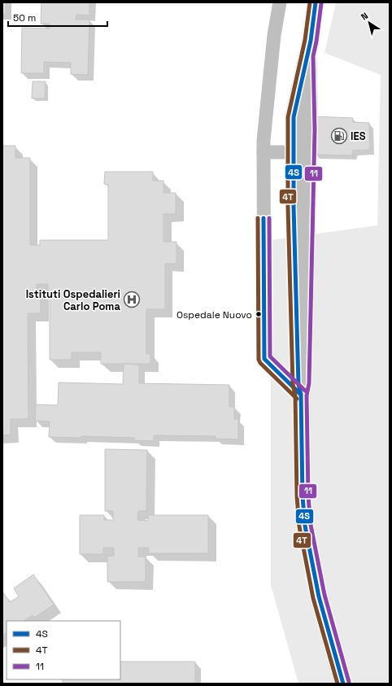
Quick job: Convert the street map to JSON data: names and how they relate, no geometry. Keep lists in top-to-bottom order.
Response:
{
  "places": {
    "fuel station": ["IES"],
    "hospital": ["Istituti Ospedalieri Carlo Poma"],
    "other": ["Ospedale Nuovo"]
  },
  "lines": ["transit line 4S", "transit line 4T", "transit line 11"],
  "legend": ["4S", "4T", "11"],
  "scale_bar": "50 m",
  "north": "top left"
}
